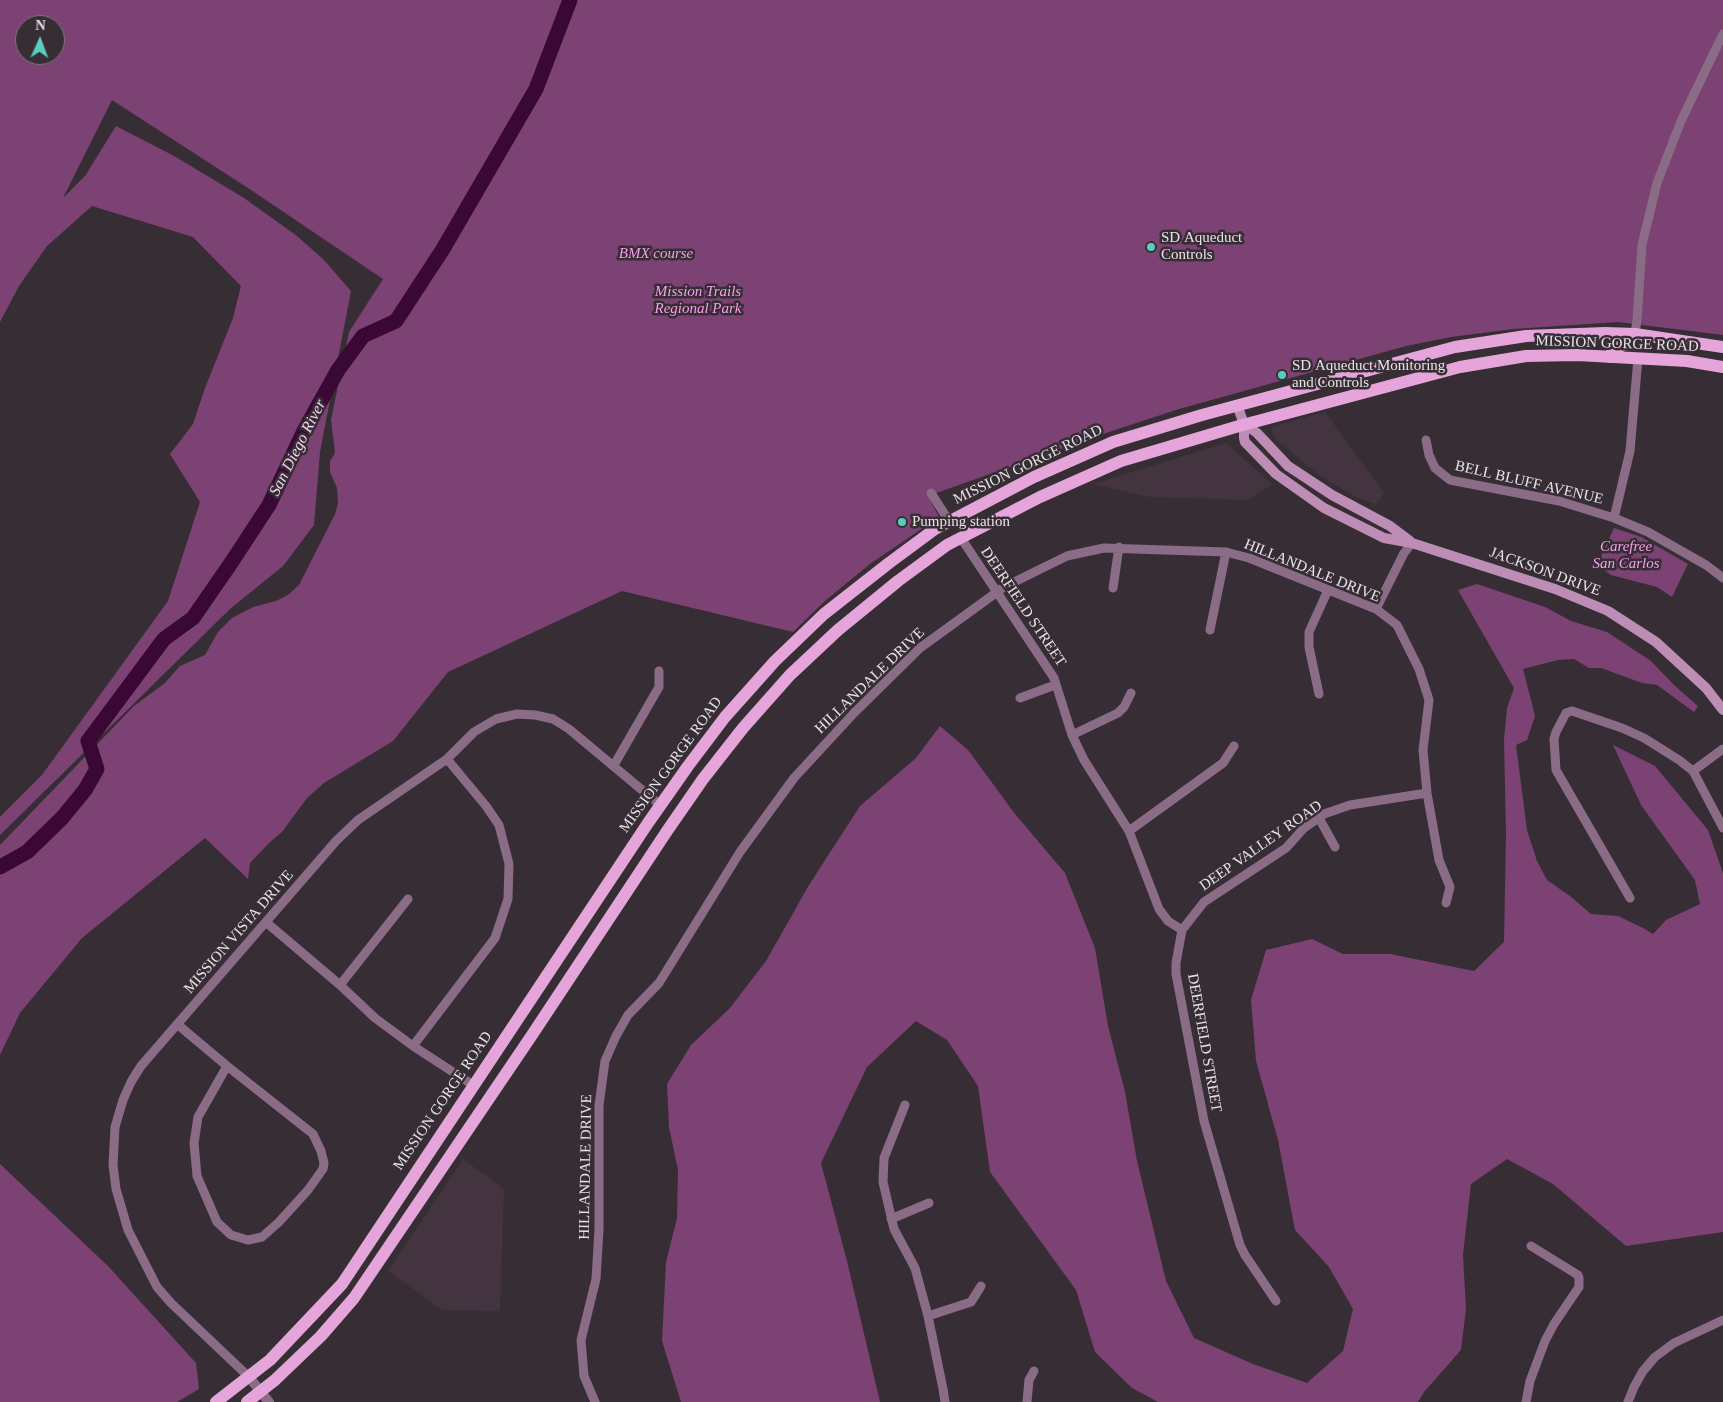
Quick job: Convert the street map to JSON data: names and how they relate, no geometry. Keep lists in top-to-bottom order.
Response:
{
  "streets": {
    "main road": ["MISSION GORGE ROAD", "JACKSON DRIVE"],
    "street": [
      "BELL BLUFF AVENUE",
      "HILLANDALE DRIVE",
      "DEERFIELD STREET",
      "DEEP VALLEY ROAD",
      "MISSION VISTA DRIVE"
    ]
  },
  "crossings": [
    ["MISSION GORGE ROAD", "JACKSON DRIVE"],
    ["MISSION GORGE ROAD", "DEERFIELD STREET"],
    ["MISSION GORGE ROAD", "MISSION VISTA DRIVE"],
    ["HILLANDALE DRIVE", "DEERFIELD STREET"],
    ["HILLANDALE DRIVE", "DEEP VALLEY ROAD"],
    ["DEERFIELD STREET", "DEEP VALLEY ROAD"]
  ],
  "water": ["San Diego River"],
  "parks": ["BMX course", "Mission Trails Regional Park", "Carefree San Carlos"],
  "places": ["SD Aqueduct Controls", "SD Aqueduct Monitoring and Controls", "Pumping station"],
  "north": "top"
}
